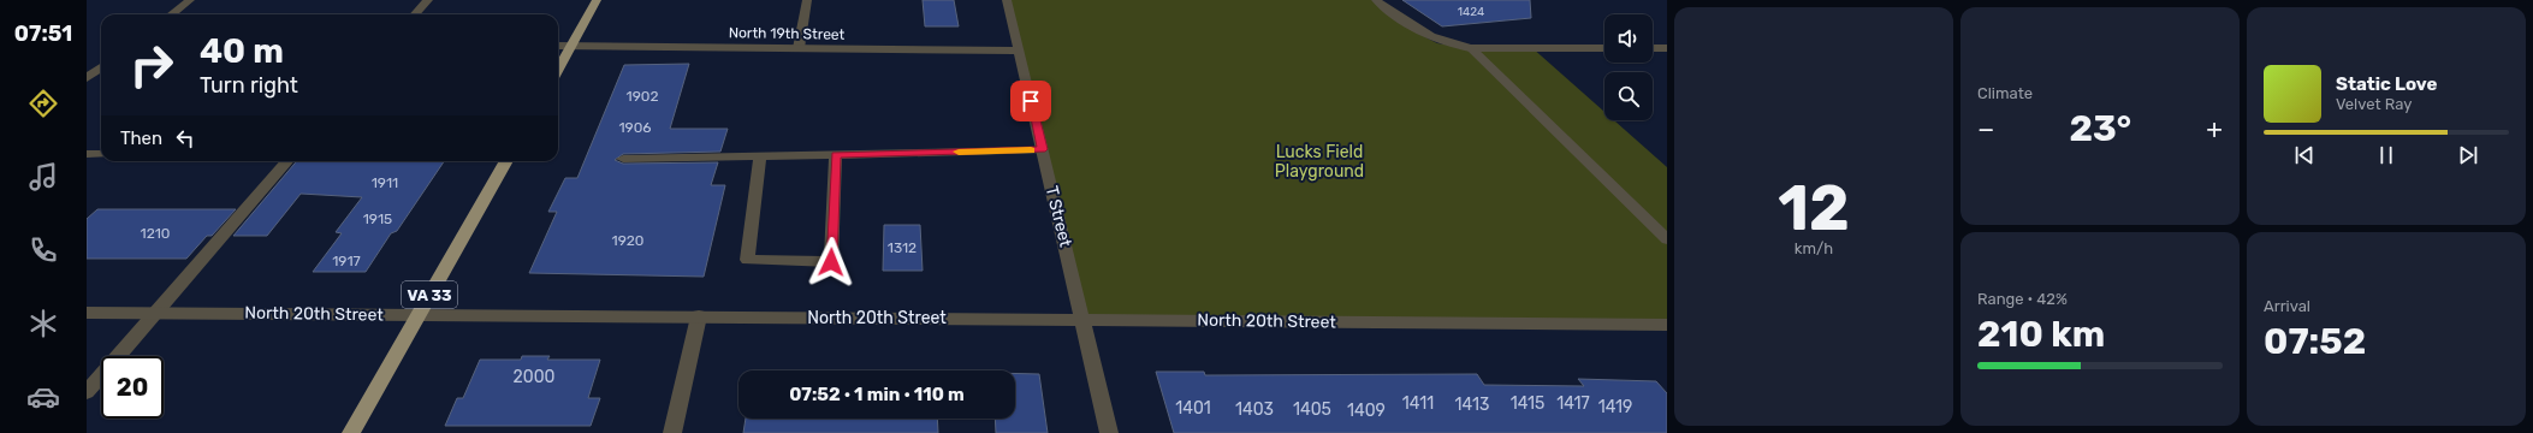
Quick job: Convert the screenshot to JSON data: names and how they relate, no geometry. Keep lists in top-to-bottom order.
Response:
{
  "streets": {
    "main road": ["VA 33"],
    "street": ["North 19th Street", "T Street", "North 20th Street"]
  },
  "crossings": [
    ["North 19th Street", "T Street"],
    ["T Street", "North 20th Street"],
    ["VA 33", "North 20th Street"]
  ],
  "parks": ["Lucks Field Playground"],
  "house_numbers": [
    "1424",
    "1902",
    "1906",
    "1911",
    "1915",
    "1210",
    "1920",
    "1312",
    "1917",
    "2000",
    "1411",
    "1415",
    "1417",
    "1413",
    "1419",
    "1401",
    "1403",
    "1405",
    "1409"
  ],
  "page": {
    "tabs": "07:51",
    "tile": [
      ["12", "km/h"],
      "Climate",
      ["Range · 42%", "210 km"],
      ["Arrival", "07:52"]
    ],
    "turn": ["40 m", "Turn right"],
    "song": ["Static Love", "Velvet Ray"],
    "heat": ["−", "23°", "+"],
    "then": "Then",
    "limit": "20",
    "trip": "07:52 · 1 min · 110 m"
  }
}
